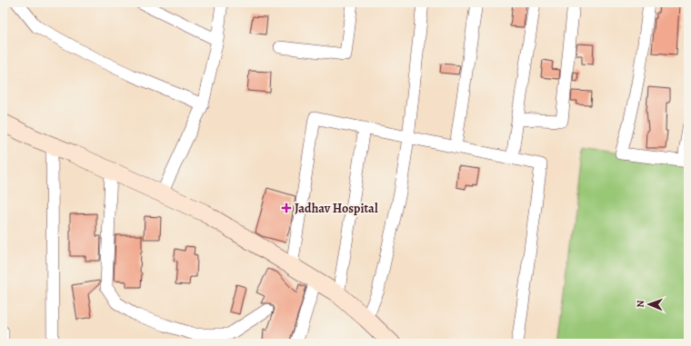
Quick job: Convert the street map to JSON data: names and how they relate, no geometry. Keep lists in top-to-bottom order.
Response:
{
  "places": {
    "health": ["Jadhav Hospital"]
  },
  "north": "left"
}
